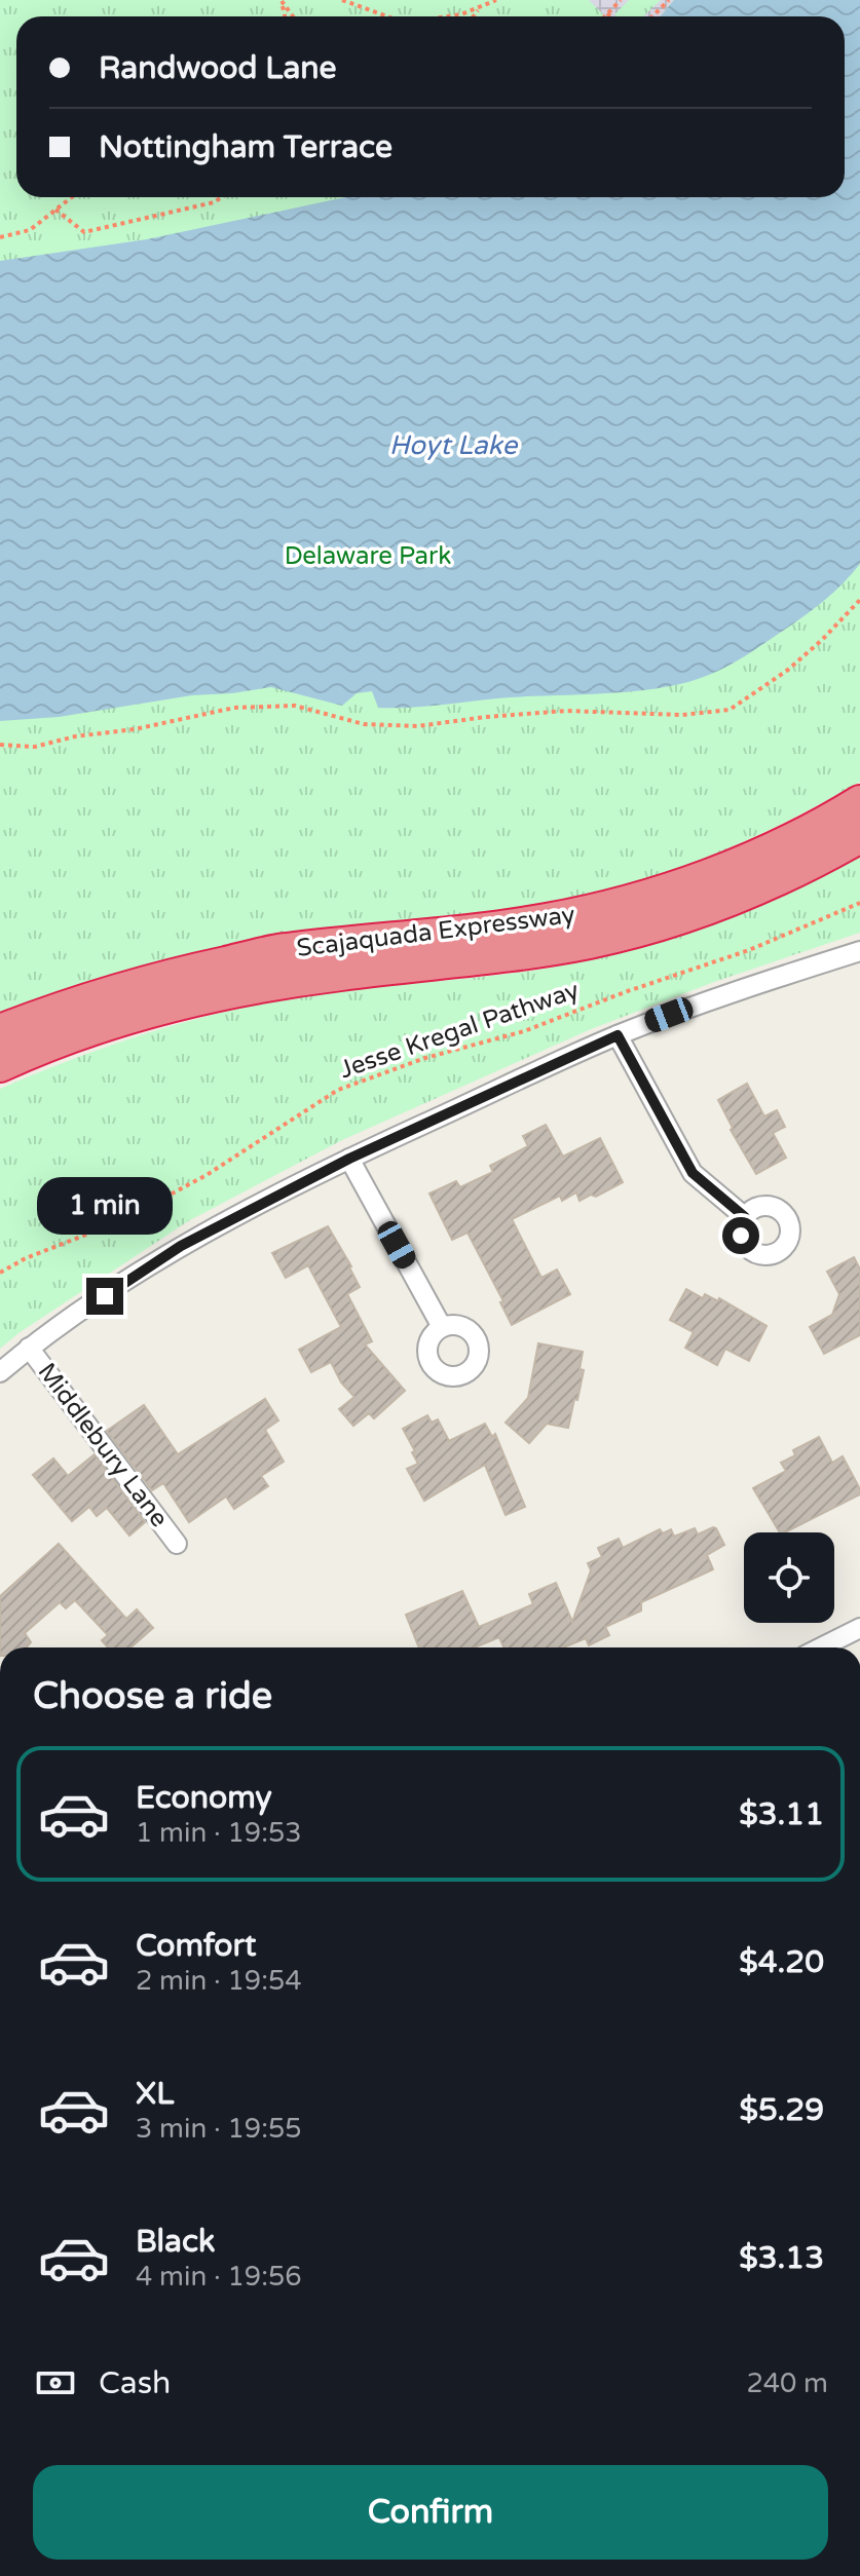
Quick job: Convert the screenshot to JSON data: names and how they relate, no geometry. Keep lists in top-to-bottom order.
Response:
{
  "streets": {
    "highway": ["Scajaquada Expressway"],
    "street": ["Middlebury Lane"],
    "path": ["Jesse Kregal Pathway"]
  },
  "water": ["Hoyt Lake"],
  "parks": ["Delaware Park"],
  "page": {
    "banner": ["Randwood Lane", "Nottingham Terrace"],
    "bubble": "1 min",
    "heading": "Choose a ride",
    "list": [
      {
        "name": "Economy",
        "note": "1 min · 19:53",
        "value": "$3.11"
      },
      {
        "name": "Comfort",
        "note": "2 min · 19:54",
        "value": "$4.20"
      },
      {
        "name": "XL",
        "note": "3 min · 19:55",
        "value": "$5.29"
      },
      {
        "name": "Black",
        "note": "4 min · 19:56",
        "value": "$3.13"
      }
    ],
    "pay": ["Cash", "240 m"],
    "buttons": "Confirm"
  }
}
